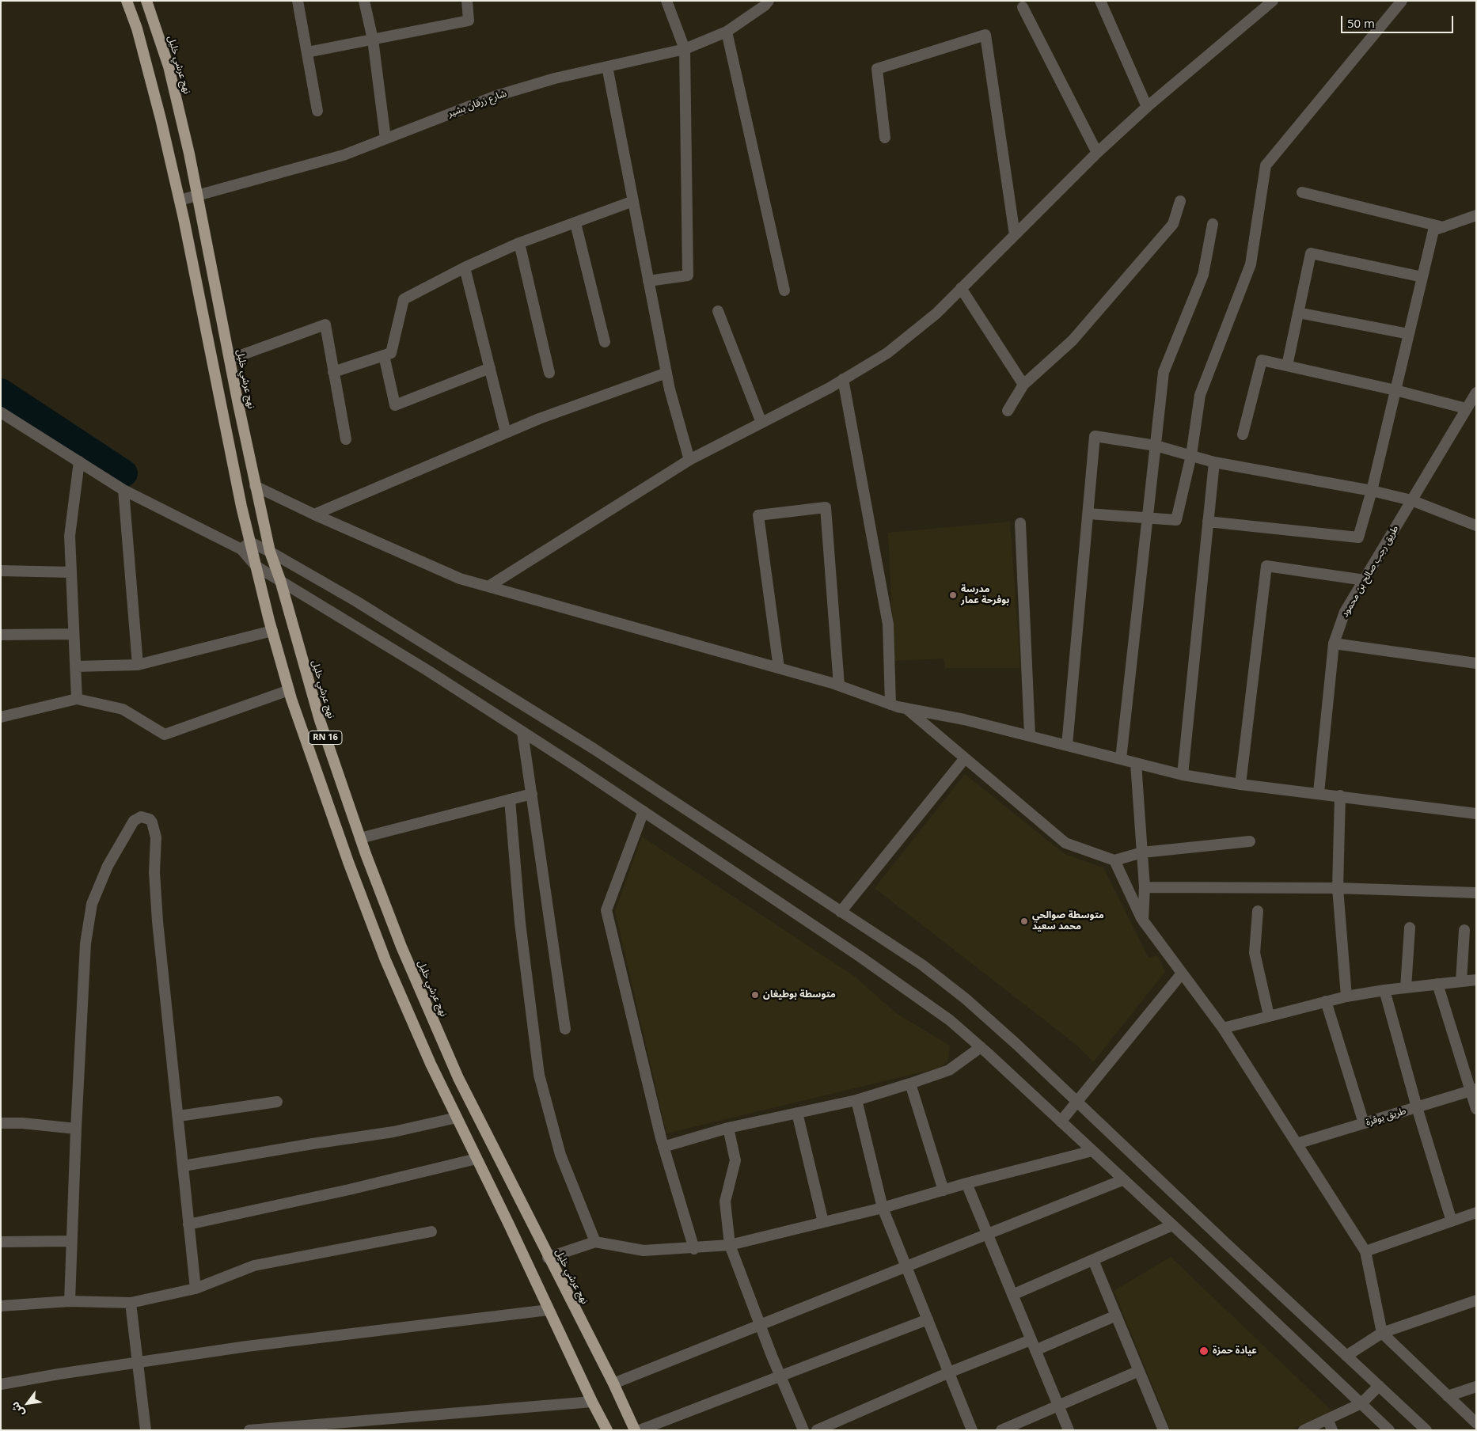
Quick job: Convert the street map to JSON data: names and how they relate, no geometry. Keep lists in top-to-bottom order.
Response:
{
  "streets": {
    "highway": ["نهج عرشي خليل", "RN 16"],
    "street": ["شارع زرقان بشير", "طريق رجب صالح بن محمود", "طريق بوقرة"]
  },
  "crossings": [
    ["نهج عرشي خليل", "شارع زرقان بشير"],
    ["شارع زرقان بشير", "RN 16"]
  ],
  "places": [
    "مدرسة بوفرحة عمار",
    "متوسطة صوالحي محمد سعيد",
    "متوسطة بوطيغان",
    "عيادة حمزة"
  ],
  "scale_bar": "50 m",
  "north": "bottom left"
}
